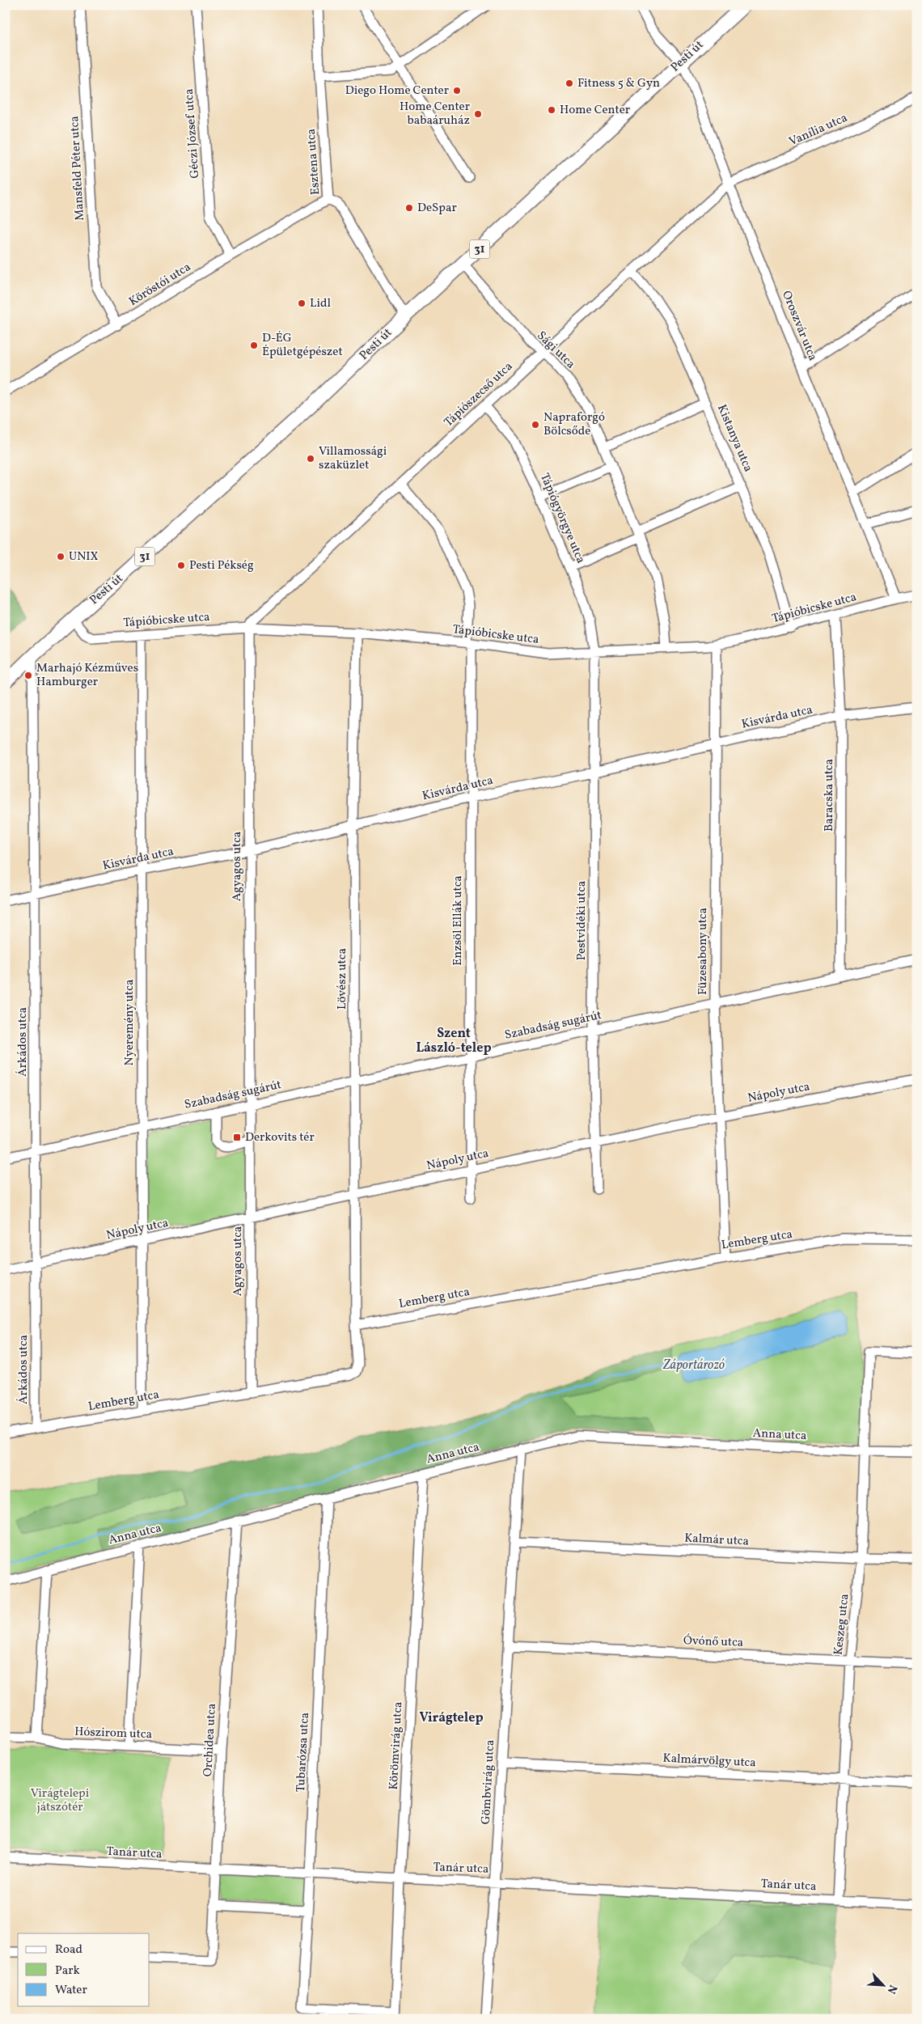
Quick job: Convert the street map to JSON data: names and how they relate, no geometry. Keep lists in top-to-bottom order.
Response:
{
  "streets": {
    "main road": ["Pesti út", "31"],
    "street": [
      "Vanília utca",
      "Géczi József utca",
      "Esztena utca",
      "Mansfeld Péter utca",
      "Köröstói utca",
      "Oroszvár utca",
      "Sági utca",
      "Tápiószecső utca",
      "Kistanya utca",
      "Tápiógyörgye utca",
      "Tápióbicske utca",
      "Kisvárda utca",
      "Baracska utca",
      "Agyagos utca",
      "Enzsöl Ellák utca",
      "Pestvidéki utca",
      "Füzesabony utca",
      "Lövész utca",
      "Nyeremény utca",
      "Szabadság sugárút",
      "Árkádos utca",
      "Nápoly utca",
      "Lemberg utca",
      "Anna utca",
      "Kalmár utca",
      "Keszeg utca",
      "Óvónő utca",
      "Hószirom utca",
      "Orchidea utca",
      "Körömvirág utca",
      "Tubarózsa utca",
      "Kalmárvölgy utca",
      "Gömbvirág utca",
      "Tanár utca"
    ]
  },
  "crossings": [
    ["Pesti út", "Esztena utca"],
    ["Pesti út", "Oroszvár utca"],
    ["Pesti út", "Sági utca"],
    ["Pesti út", "Tápióbicske utca"],
    ["Pesti út", "Árkádos utca"],
    ["Vanília utca", "Oroszvár utca"],
    ["Vanília utca", "Tápiószecső utca"],
    ["Géczi József utca", "Köröstói utca"],
    ["Esztena utca", "Köröstói utca"],
    ["Mansfeld Péter utca", "Köröstói utca"],
    ["Oroszvár utca", "Tápiószecső utca"],
    ["Oroszvár utca", "Tápióbicske utca"],
    ["Sági utca", "Tápiószecső utca"],
    ["Sági utca", "Tápióbicske utca"],
    ["Tápiószecső utca", "Kistanya utca"],
    ["Tápiószecső utca", "Tápiógyörgye utca"],
    ["Tápiószecső utca", "Tápióbicske utca"],
    ["Tápiószecső utca", "Agyagos utca"],
    ["Tápiószecső utca", "Enzsöl Ellák utca"],
    ["Kistanya utca", "Tápióbicske utca"],
    ["Tápiógyörgye utca", "Tápióbicske utca"],
    ["Tápiógyörgye utca", "Pestvidéki utca"],
    ["Tápióbicske utca", "Baracska utca"],
    ["Tápióbicske utca", "Agyagos utca"],
    ["Tápióbicske utca", "Enzsöl Ellák utca"],
    ["Tápióbicske utca", "Pestvidéki utca"],
    ["Tápióbicske utca", "Füzesabony utca"],
    ["Tápióbicske utca", "Lövész utca"],
    ["Tápióbicske utca", "Nyeremény utca"],
    ["Kisvárda utca", "Baracska utca"],
    ["Kisvárda utca", "Agyagos utca"],
    ["Kisvárda utca", "Enzsöl Ellák utca"],
    ["Kisvárda utca", "Pestvidéki utca"],
    ["Kisvárda utca", "Füzesabony utca"],
    ["Kisvárda utca", "Lövész utca"],
    ["Kisvárda utca", "Nyeremény utca"],
    ["Kisvárda utca", "Árkádos utca"],
    ["Baracska utca", "Szabadság sugárút"],
    ["Agyagos utca", "Szabadság sugárút"],
    ["Agyagos utca", "Nápoly utca"],
    ["Agyagos utca", "Lemberg utca"],
    ["Enzsöl Ellák utca", "Szabadság sugárút"],
    ["Enzsöl Ellák utca", "Nápoly utca"],
    ["Pestvidéki utca", "Szabadság sugárút"],
    ["Pestvidéki utca", "Nápoly utca"],
    ["Füzesabony utca", "Szabadság sugárút"],
    ["Füzesabony utca", "Nápoly utca"],
    ["Füzesabony utca", "Lemberg utca"],
    ["Lövész utca", "Szabadság sugárút"],
    ["Lövész utca", "Nápoly utca"],
    ["Lövész utca", "Lemberg utca"],
    ["Nyeremény utca", "Szabadság sugárút"],
    ["Nyeremény utca", "Nápoly utca"],
    ["Nyeremény utca", "Lemberg utca"],
    ["Szabadság sugárút", "Árkádos utca"],
    ["Árkádos utca", "Nápoly utca"],
    ["Árkádos utca", "Lemberg utca"],
    ["Anna utca", "Keszeg utca"],
    ["Anna utca", "Orchidea utca"],
    ["Anna utca", "Körömvirág utca"],
    ["Anna utca", "Tubarózsa utca"],
    ["Anna utca", "Gömbvirág utca"],
    ["Kalmár utca", "Keszeg utca"],
    ["Kalmár utca", "Gömbvirág utca"],
    ["Keszeg utca", "Óvónő utca"],
    ["Keszeg utca", "Kalmárvölgy utca"],
    ["Keszeg utca", "Tanár utca"],
    ["Óvónő utca", "Gömbvirág utca"],
    ["Hószirom utca", "Orchidea utca"],
    ["Orchidea utca", "Tanár utca"],
    ["Körömvirág utca", "Tanár utca"],
    ["Tubarózsa utca", "Tanár utca"],
    ["Kalmárvölgy utca", "Gömbvirág utca"],
    ["Gömbvirág utca", "Tanár utca"]
  ],
  "districts": ["Szent László-telep", "Virágtelep"],
  "water": ["Záportározó"],
  "parks": ["Virágtelepi játszótér"],
  "places": {
    "other": [
      "Fitness 5 & Gyn",
      "Diego Home Center",
      "Home Center",
      "Home Center babaáruház",
      "DeSpar",
      "Lidl",
      "D-ÉG Épületgépészet",
      "Napraforgó Bölcsőde",
      "Villamossági szaküzlet",
      "UNIX",
      "Pesti Pékség",
      "Marhajó Kézműves Hamburger"
    ],
    "transit": ["Derkovits tér"]
  },
  "legend": ["Road", "Park", "Water"],
  "north": "bottom right"
}
